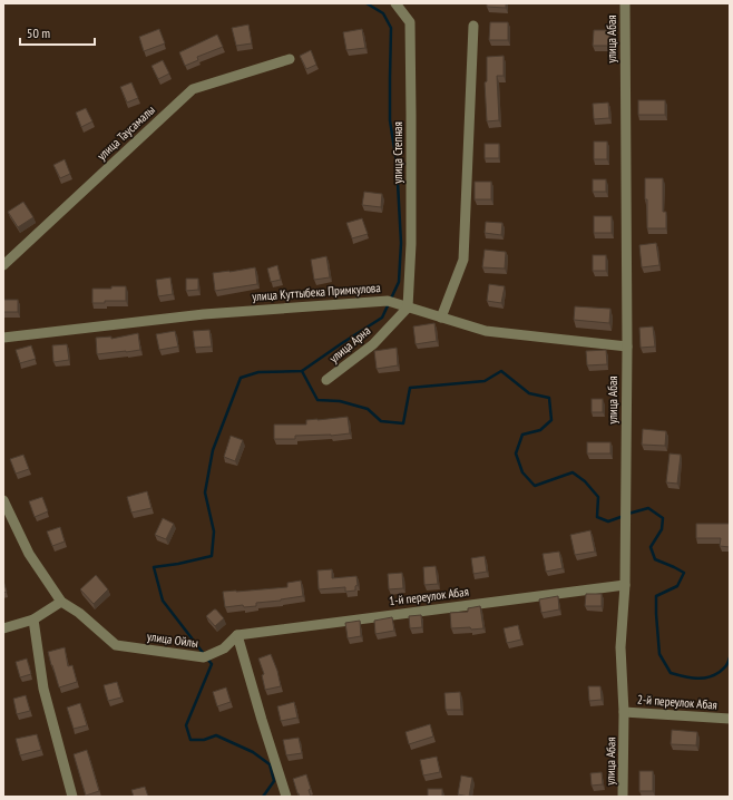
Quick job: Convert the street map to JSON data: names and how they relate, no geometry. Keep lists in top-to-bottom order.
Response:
{
  "streets": {
    "street": [
      "улица Абая",
      "улица Таусамалы",
      "улица Степная",
      "улица Куттыбека Примкулова",
      "улица Арна",
      "1-й переулок Абая",
      "улица Ойлы",
      "2-й переулок Абая"
    ]
  },
  "crossings": [
    ["улица Абая", "улица Куттыбека Примкулова"],
    ["улица Абая", "1-й переулок Абая"],
    ["улица Абая", "2-й переулок Абая"],
    ["улица Степная", "улица Куттыбека Примкулова"],
    ["улица Степная", "улица Арна"],
    ["улица Куттыбека Примкулова", "улица Арна"],
    ["1-й переулок Абая", "улица Ойлы"]
  ],
  "scale_bar": "50 m"
}
